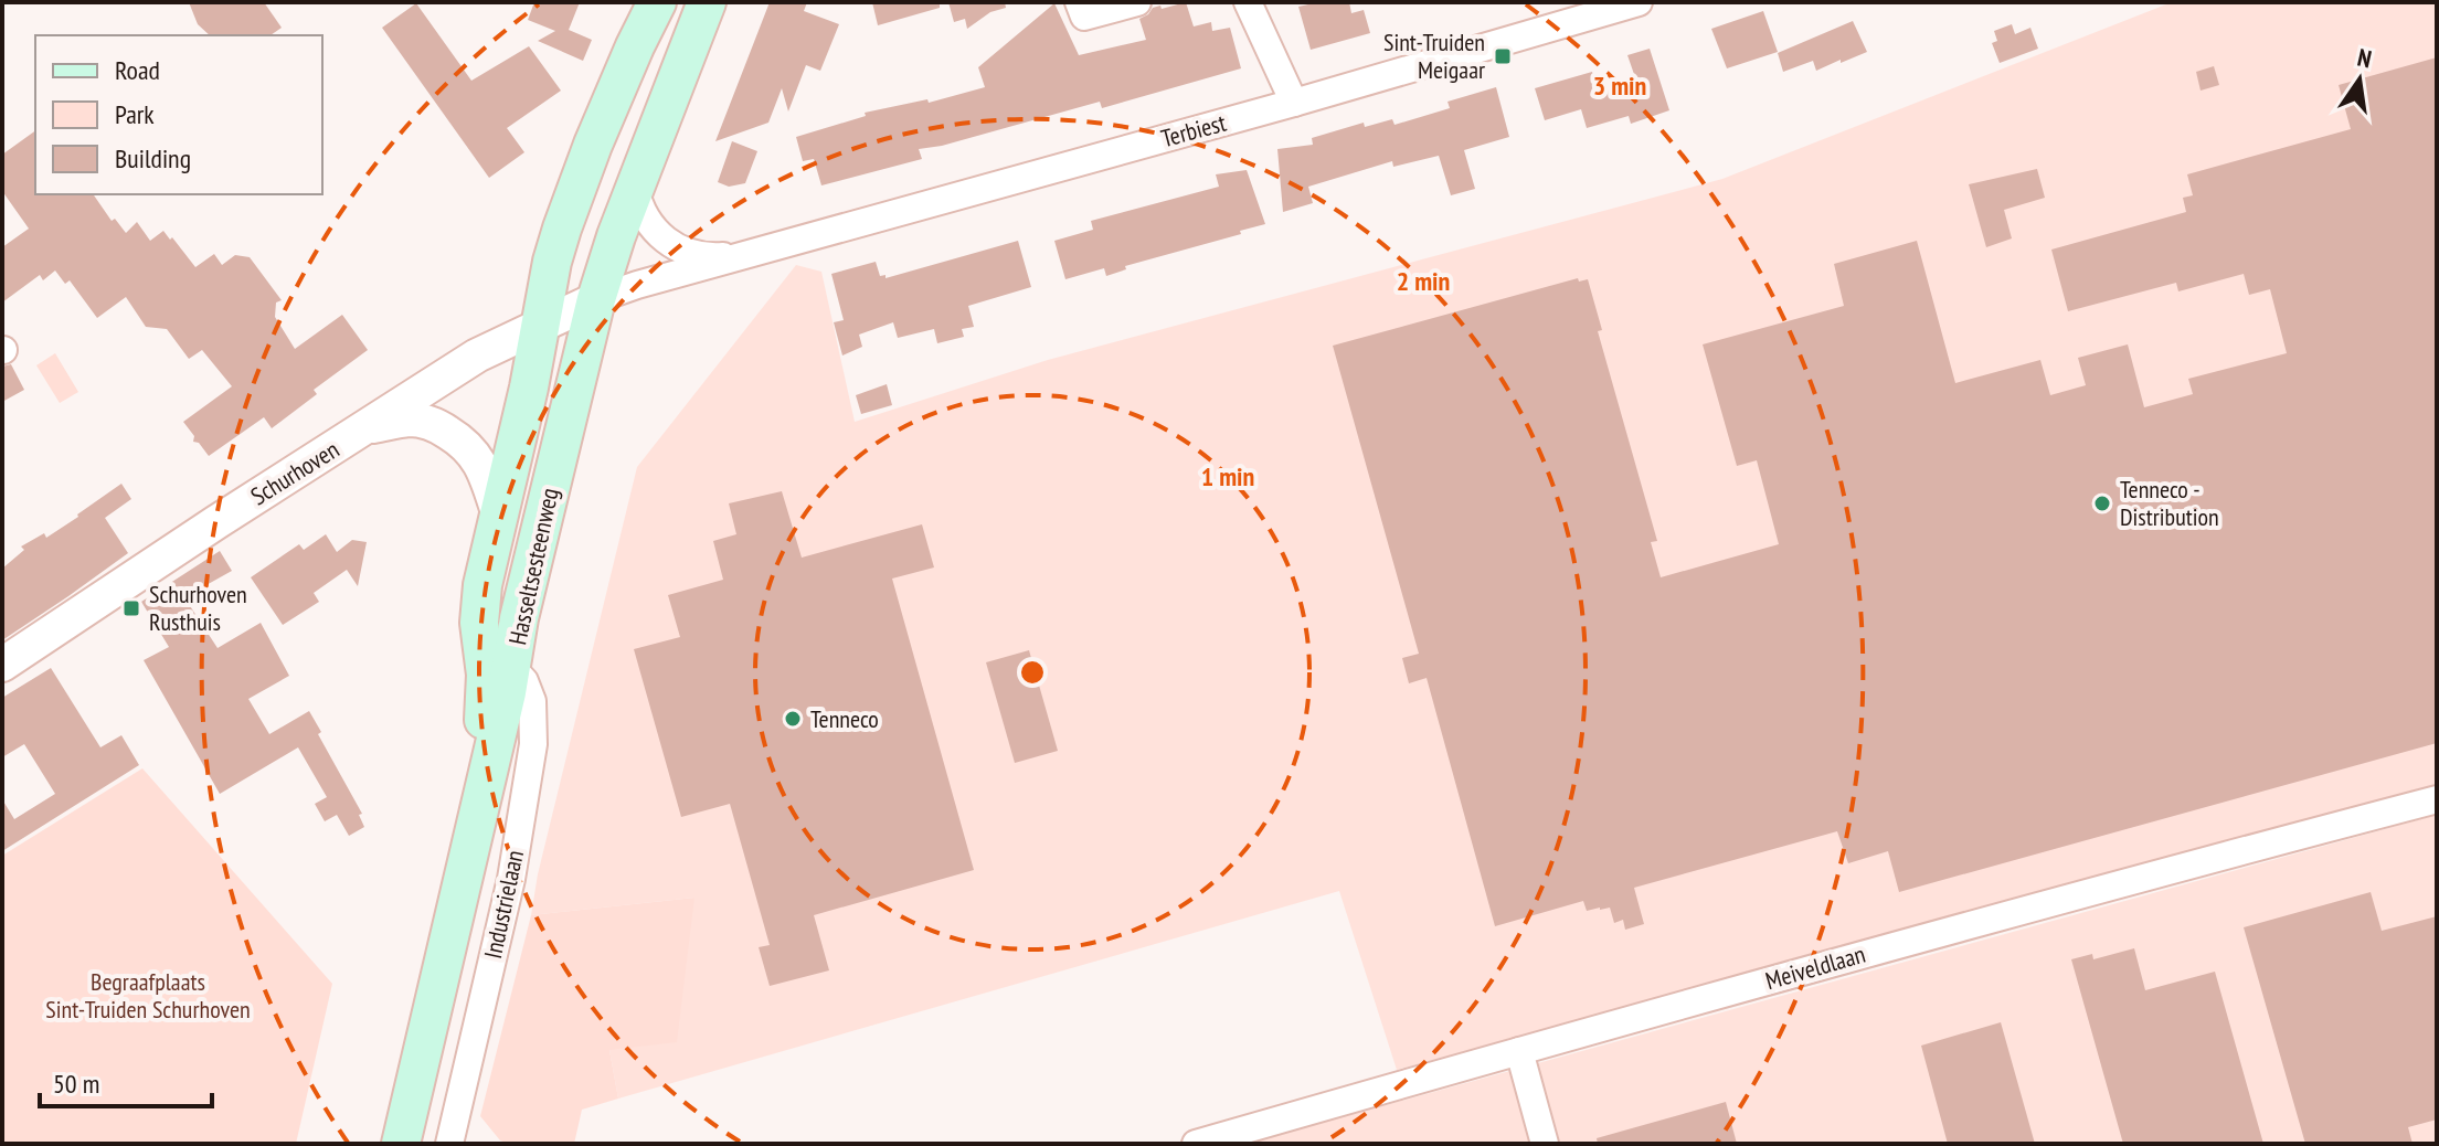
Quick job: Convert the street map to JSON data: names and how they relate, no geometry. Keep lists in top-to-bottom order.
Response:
{
  "streets": {
    "main road": ["Hasseltsesteenweg"],
    "street": [
      "Terbiest",
      "Schurhoven",
      "Industrielaan",
      "Meiveldlaan"
    ]
  },
  "crossings": [
    ["Terbiest", "Schurhoven"],
    ["Terbiest", "Hasseltsesteenweg"],
    ["Schurhoven", "Hasseltsesteenweg"],
    ["Hasseltsesteenweg", "Industrielaan"]
  ],
  "parks": ["Begraafplaats Sint-Truiden Schurhoven"],
  "places": {
    "transit": ["Sint-Truiden Meigaar", "Schurhoven Rusthuis"],
    "other": ["Tenneco - Distribution", "Tenneco"]
  },
  "legend": ["Road", "Park", "Building"],
  "scale_bar": "50 m",
  "north": "top",
  "rings": ["3 min", "2 min", "1 min"]
}
